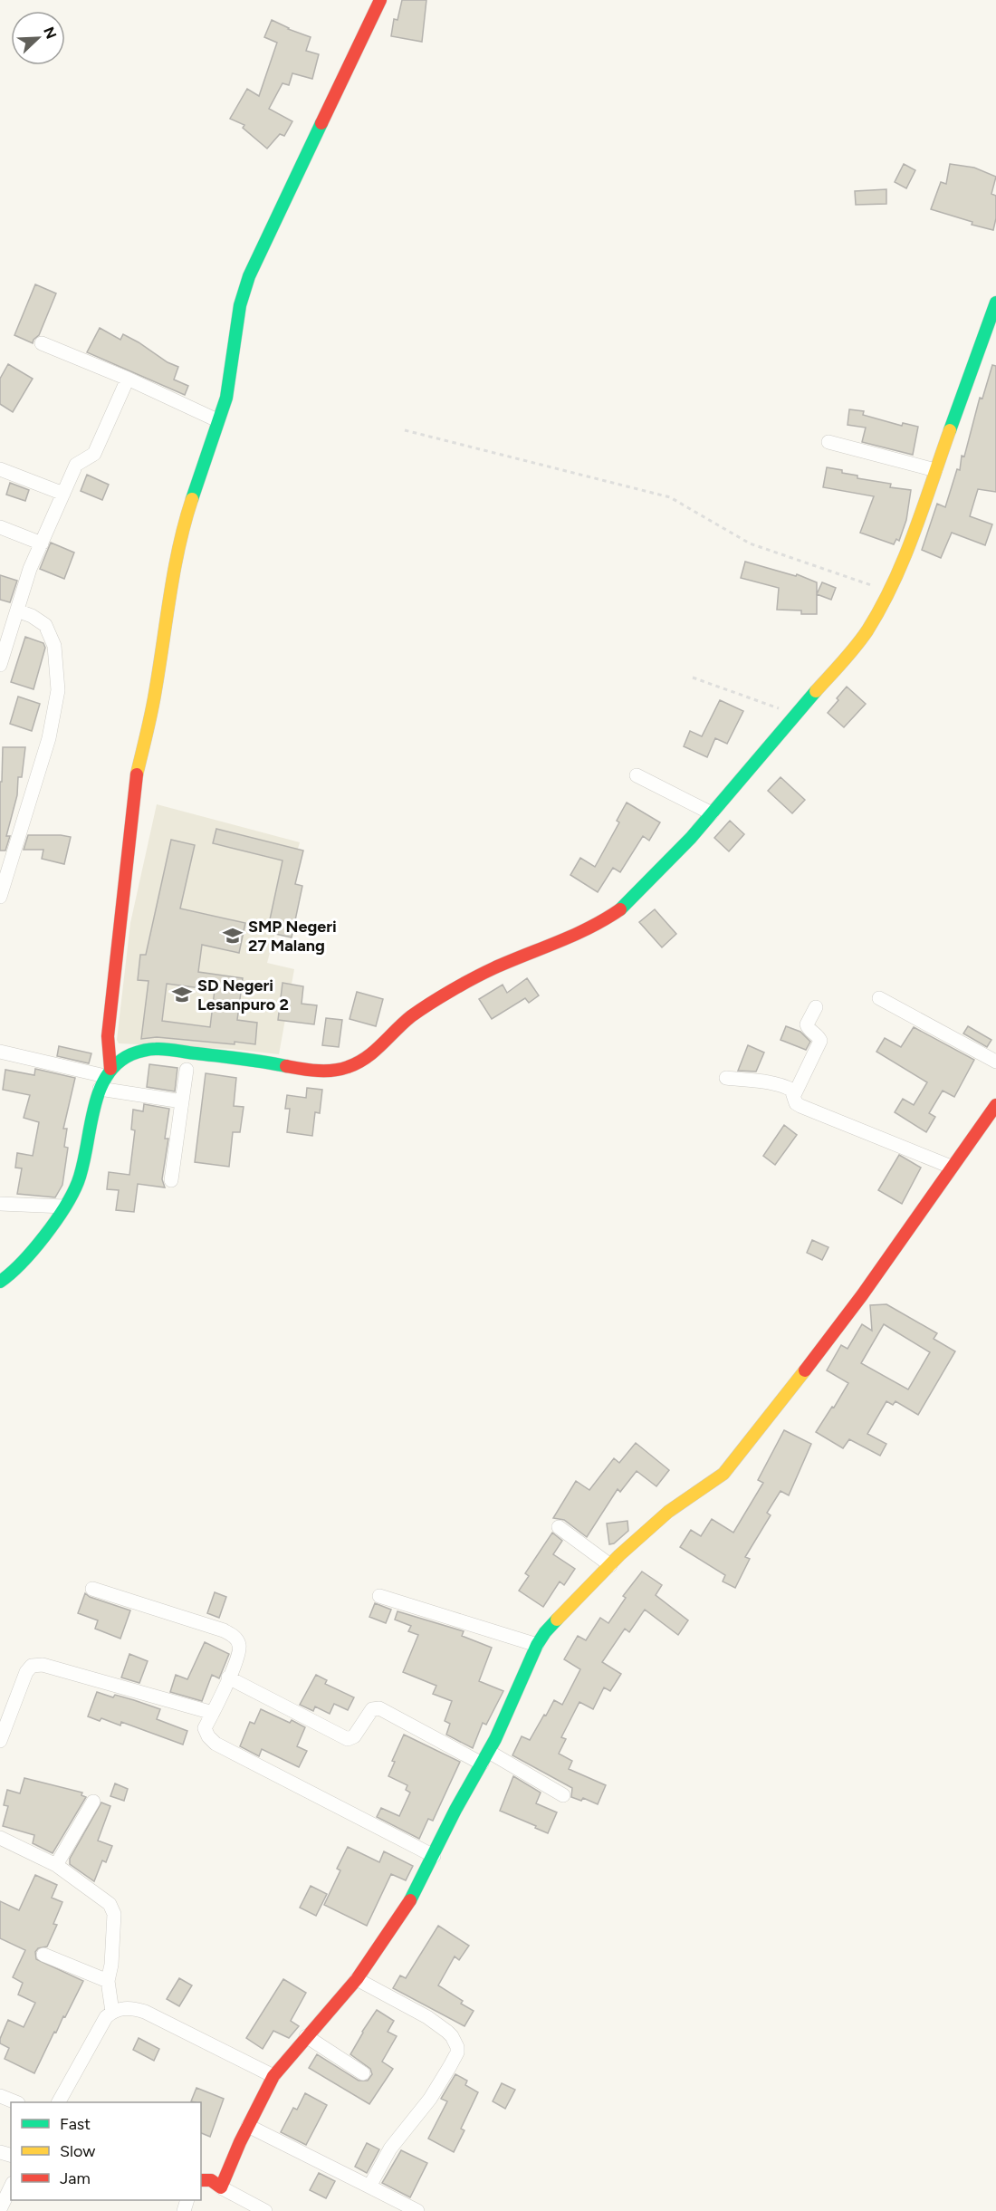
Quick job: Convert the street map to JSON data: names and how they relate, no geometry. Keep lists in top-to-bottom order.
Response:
{
  "places": {
    "school or university": ["SMP Negeri 27 Malang", "SD Negeri Lesanpuro 2"]
  },
  "legend": ["Fast", "Slow", "Jam"],
  "north": "top right"
}
